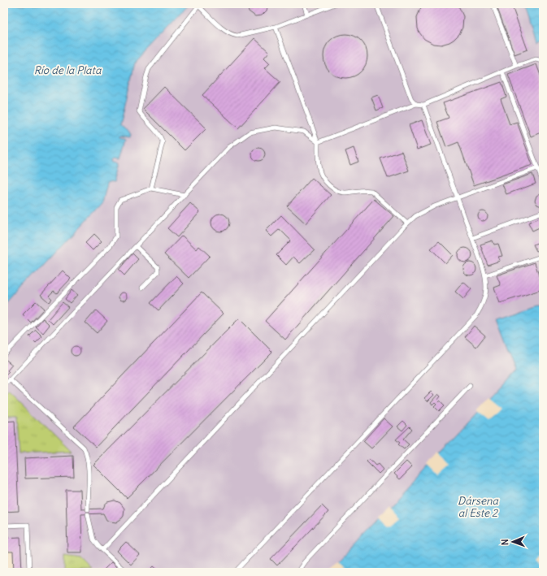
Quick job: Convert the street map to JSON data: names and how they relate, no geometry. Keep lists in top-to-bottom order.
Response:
{
  "water": ["Río de la Plata", "Dársena al Este 2"],
  "north": "left"
}
